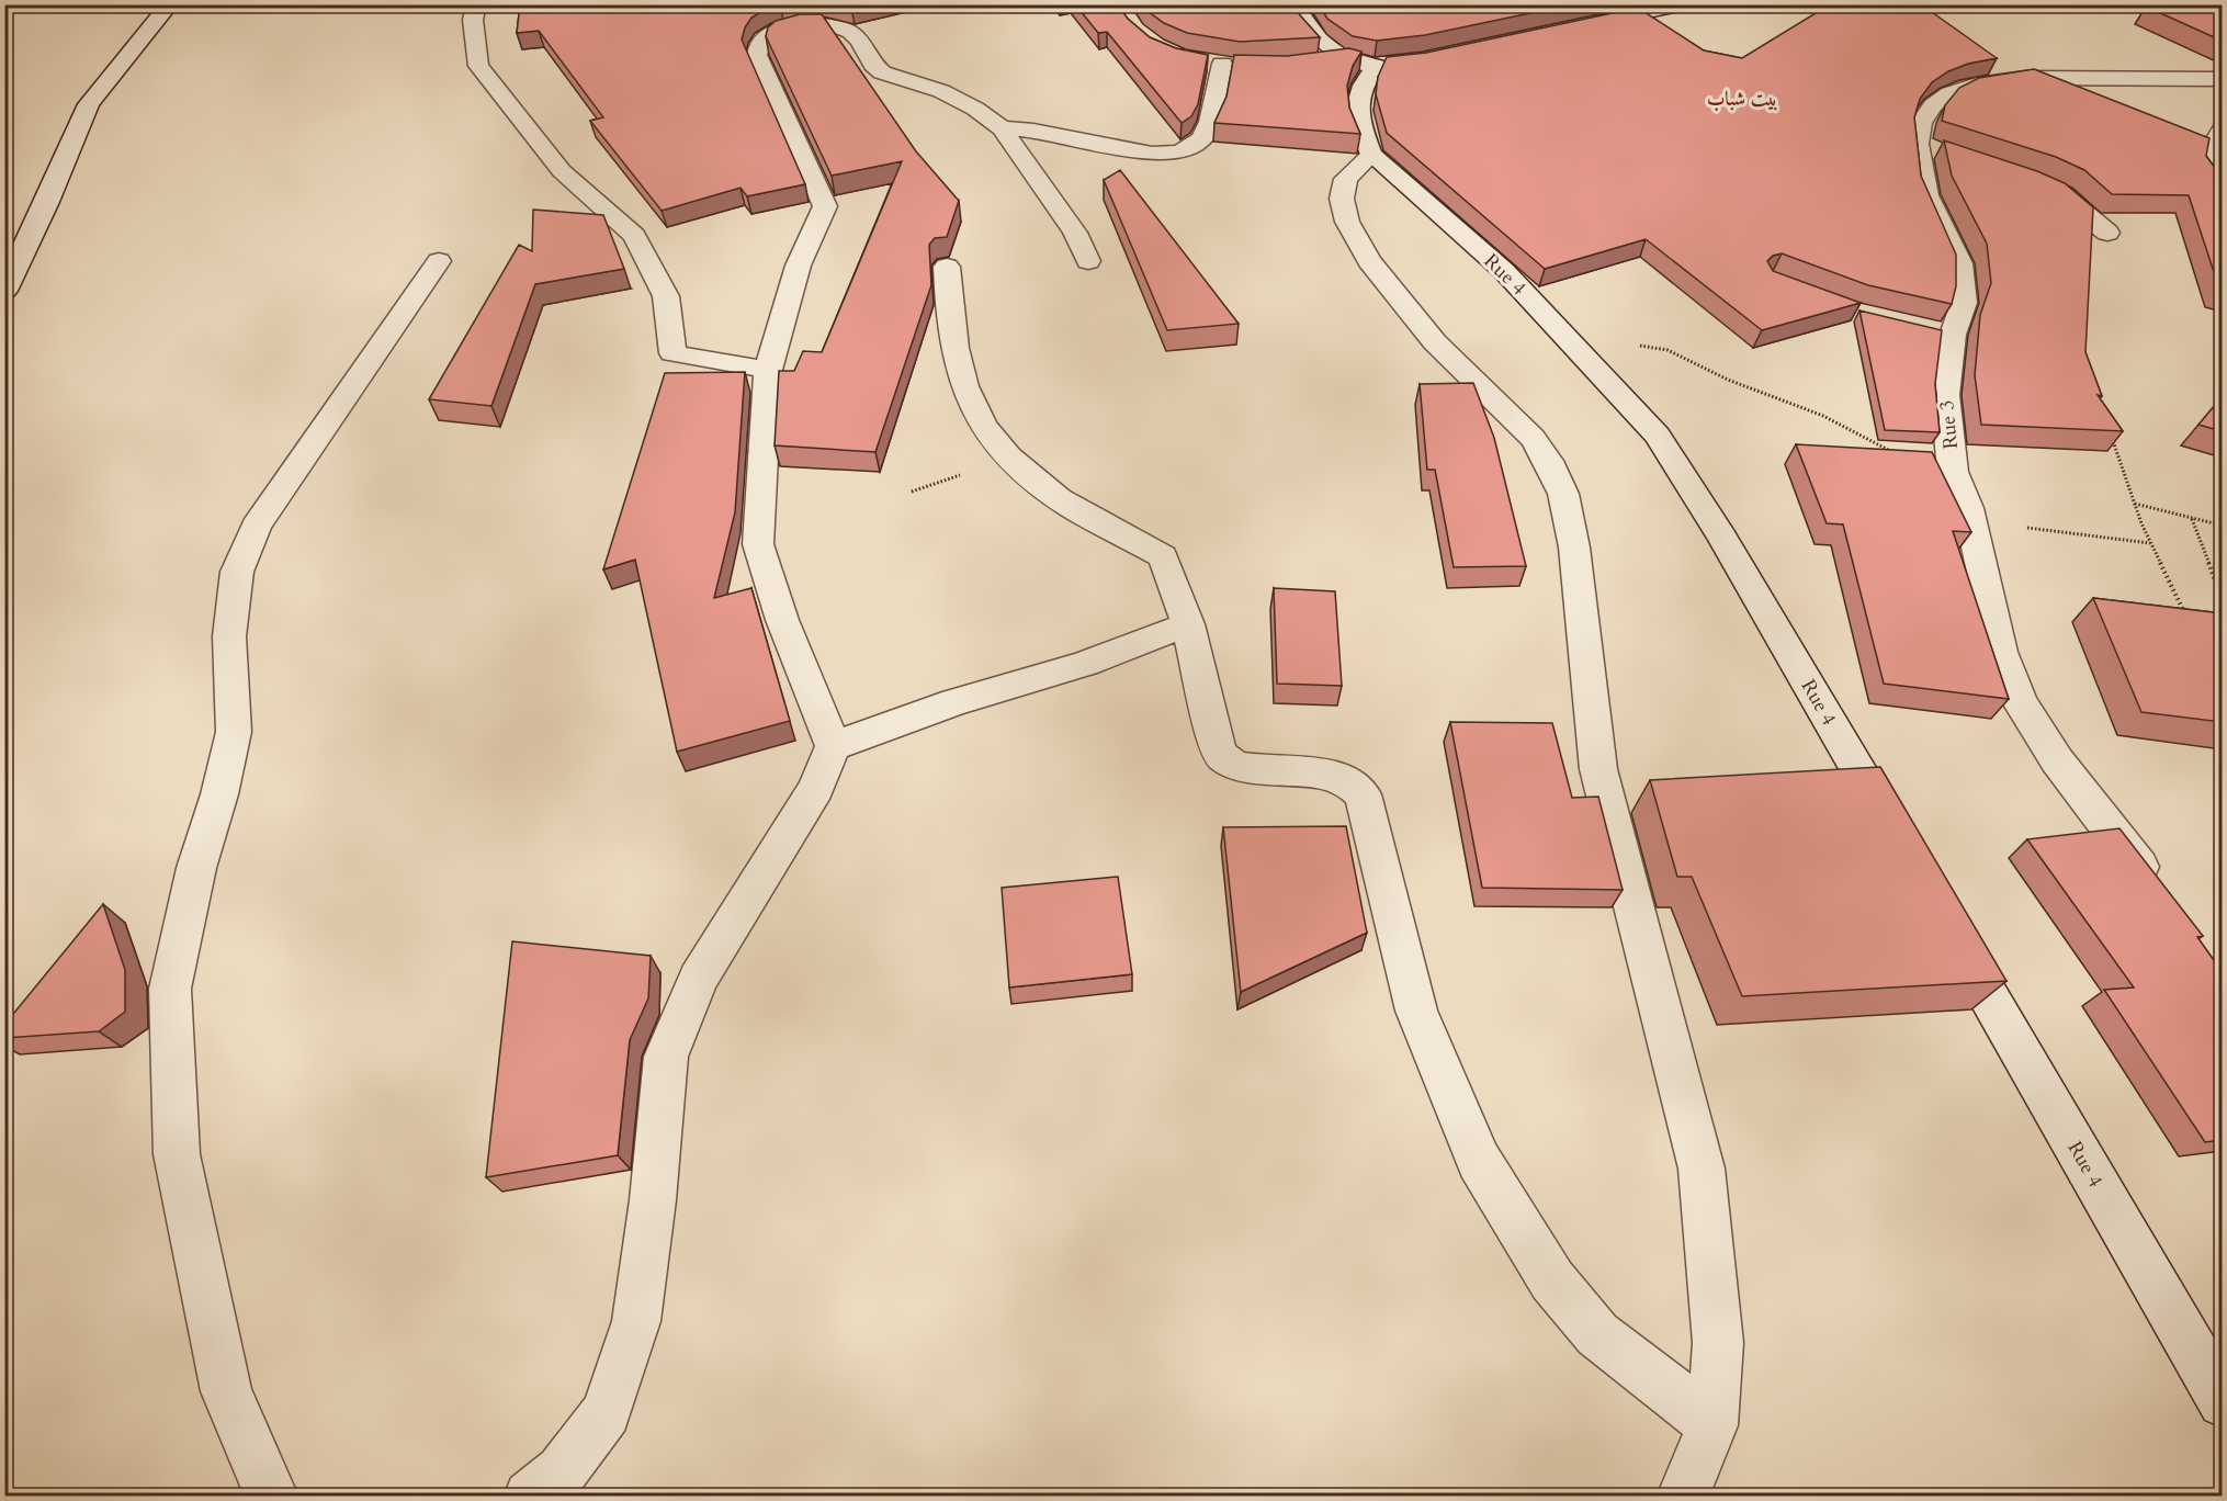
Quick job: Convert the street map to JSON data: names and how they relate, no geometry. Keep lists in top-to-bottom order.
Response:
{
  "streets": {
    "street": ["Rue 4", "Rue 3"]
  },
  "districts": ["بيت شباب"]
}
